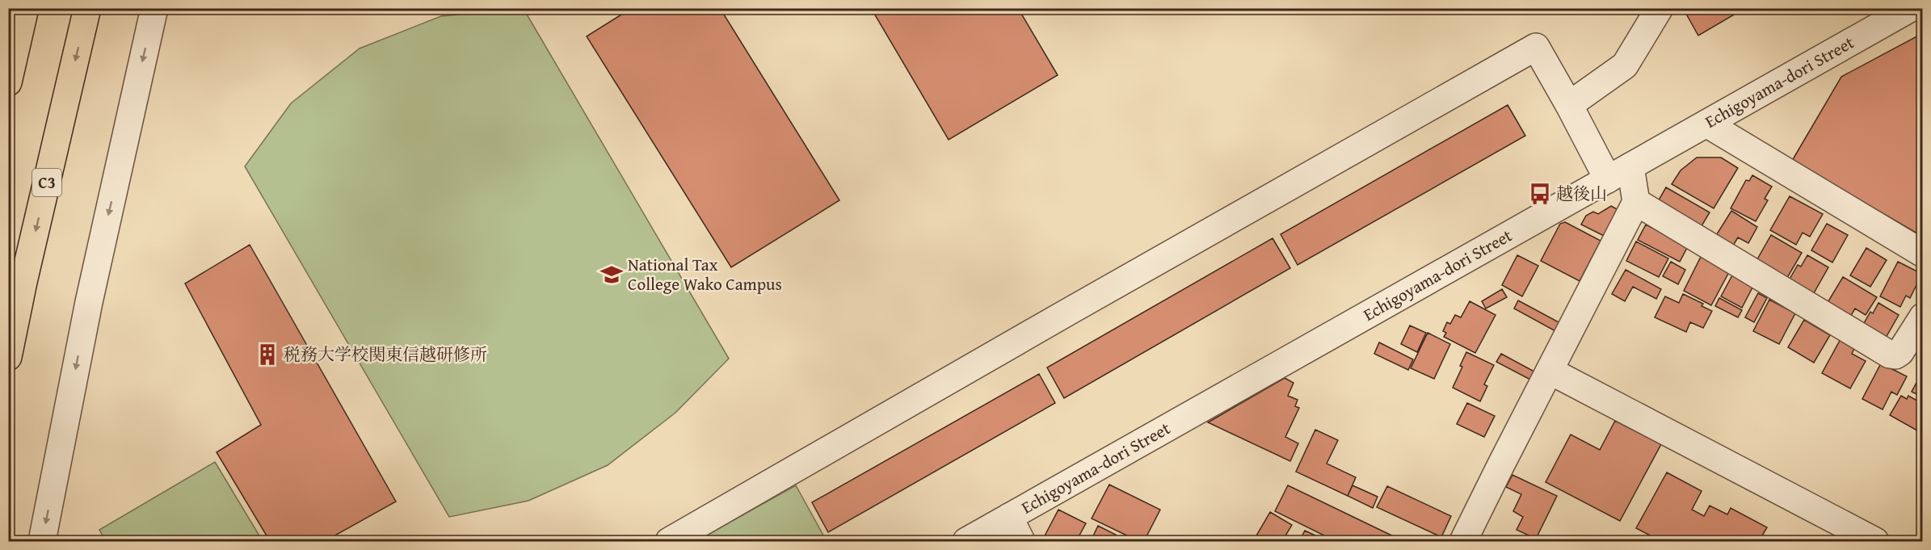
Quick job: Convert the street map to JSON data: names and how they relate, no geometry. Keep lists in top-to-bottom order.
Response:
{
  "streets": {
    "highway": ["C3"],
    "street": ["Echigoyama-dori Street"]
  },
  "places": {
    "bus stop": ["越後山"],
    "school or university": ["National Tax College Wako Campus"],
    "building": ["税務大学校関東信越研修所"]
  }
}
